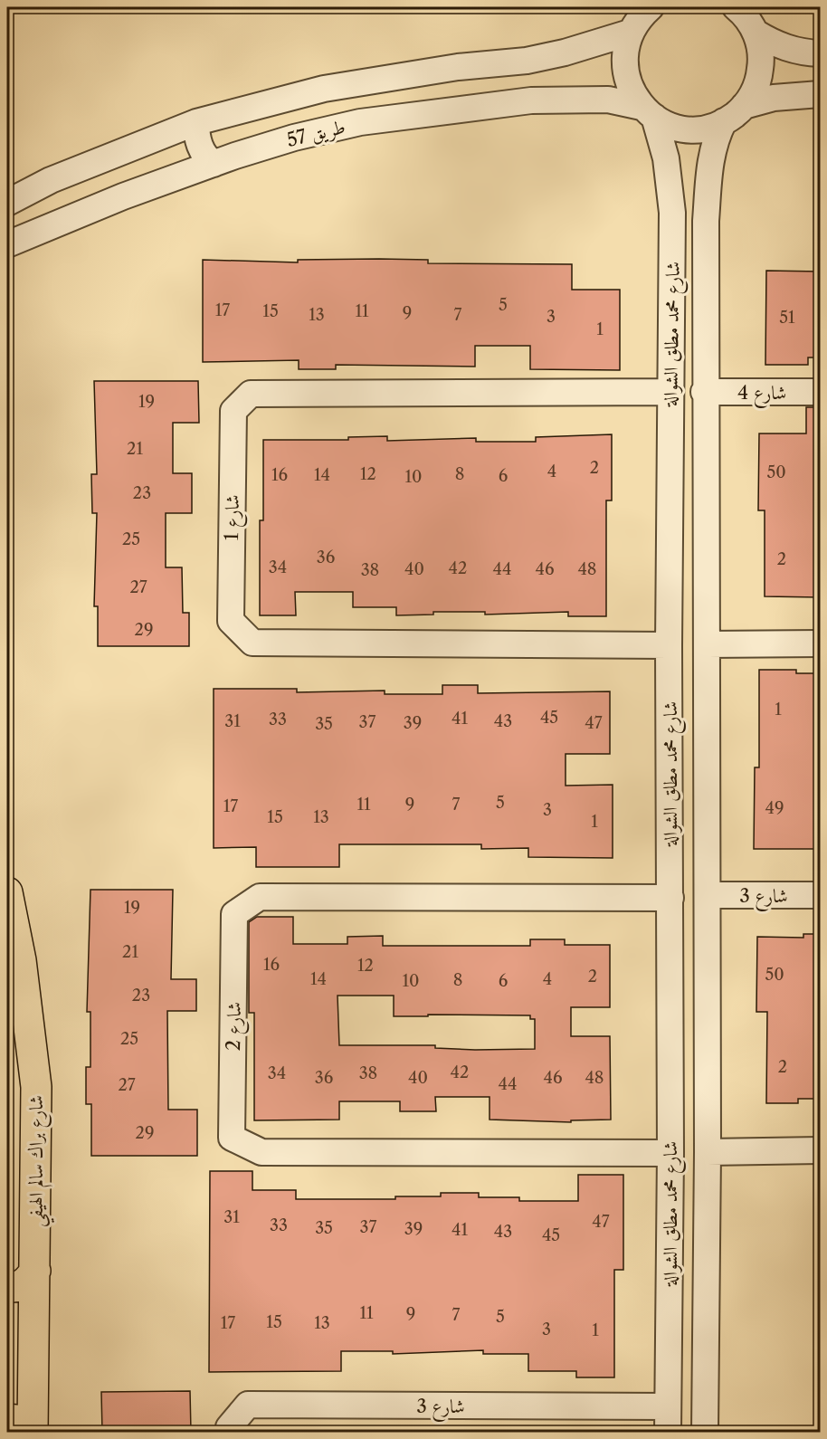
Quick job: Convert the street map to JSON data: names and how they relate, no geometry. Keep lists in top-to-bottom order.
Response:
{
  "streets": {
    "main road": ["شارع براك سالم الهيفي"],
    "street": [
      "طريق 57",
      "شارع محمد مطلق الشوالة",
      "شارع 4",
      "شارع 1",
      "شارع 3",
      "شارع 2"
    ]
  },
  "crossings": [
    ["طريق 57", "شارع محمد مطلق الشوالة"],
    ["شارع محمد مطلق الشوالة", "شارع 4"],
    ["شارع محمد مطلق الشوالة", "شارع 1"],
    ["شارع محمد مطلق الشوالة", "شارع 3"],
    ["شارع محمد مطلق الشوالة", "شارع 2"]
  ],
  "house_numbers": [
    "5",
    "17",
    "15",
    "11",
    "9",
    "13",
    "7",
    "3",
    "51",
    "1",
    "19",
    "21",
    "2",
    "4",
    "50",
    "12",
    "8",
    "16",
    "14",
    "6",
    "10",
    "23",
    "25",
    "36",
    "2",
    "34",
    "42",
    "40",
    "44",
    "46",
    "48",
    "38",
    "27",
    "29",
    "1",
    "45",
    "41",
    "33",
    "31",
    "43",
    "37",
    "39",
    "47",
    "35",
    "5",
    "11",
    "9",
    "7",
    "17",
    "49",
    "3",
    "15",
    "13",
    "1",
    "19",
    "21",
    "16",
    "12",
    "50",
    "2",
    "14",
    "4",
    "8",
    "10",
    "6",
    "23",
    "25",
    "2",
    "42",
    "34",
    "38",
    "36",
    "40",
    "46",
    "48",
    "44",
    "27",
    "29",
    "31",
    "47",
    "33",
    "37",
    "35",
    "39",
    "41",
    "43",
    "45",
    "11",
    "9",
    "7",
    "5",
    "15",
    "17",
    "13",
    "3",
    "1"
  ]
}
